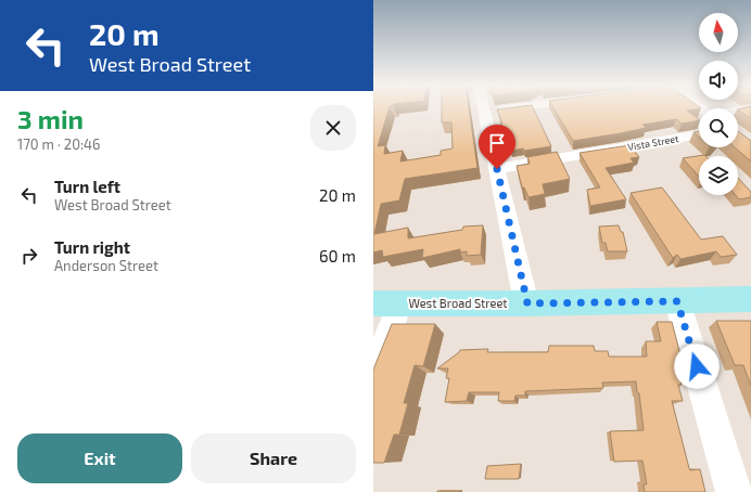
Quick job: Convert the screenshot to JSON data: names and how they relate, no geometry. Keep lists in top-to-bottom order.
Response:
{
  "streets": {
    "main road": ["West Broad Street"],
    "street": ["Vista Street"]
  },
  "north": "top",
  "page": {
    "turn": ["20 m", "West Broad Street"],
    "heading": ["3 min", "170 m · 20:46"],
    "list": [
      {
        "name": "Turn left",
        "note": "West Broad Street",
        "value": "20 m"
      },
      {
        "name": "Turn right",
        "note": "Anderson Street",
        "value": "60 m"
      }
    ],
    "buttons": ["Exit", "Share"]
  }
}
